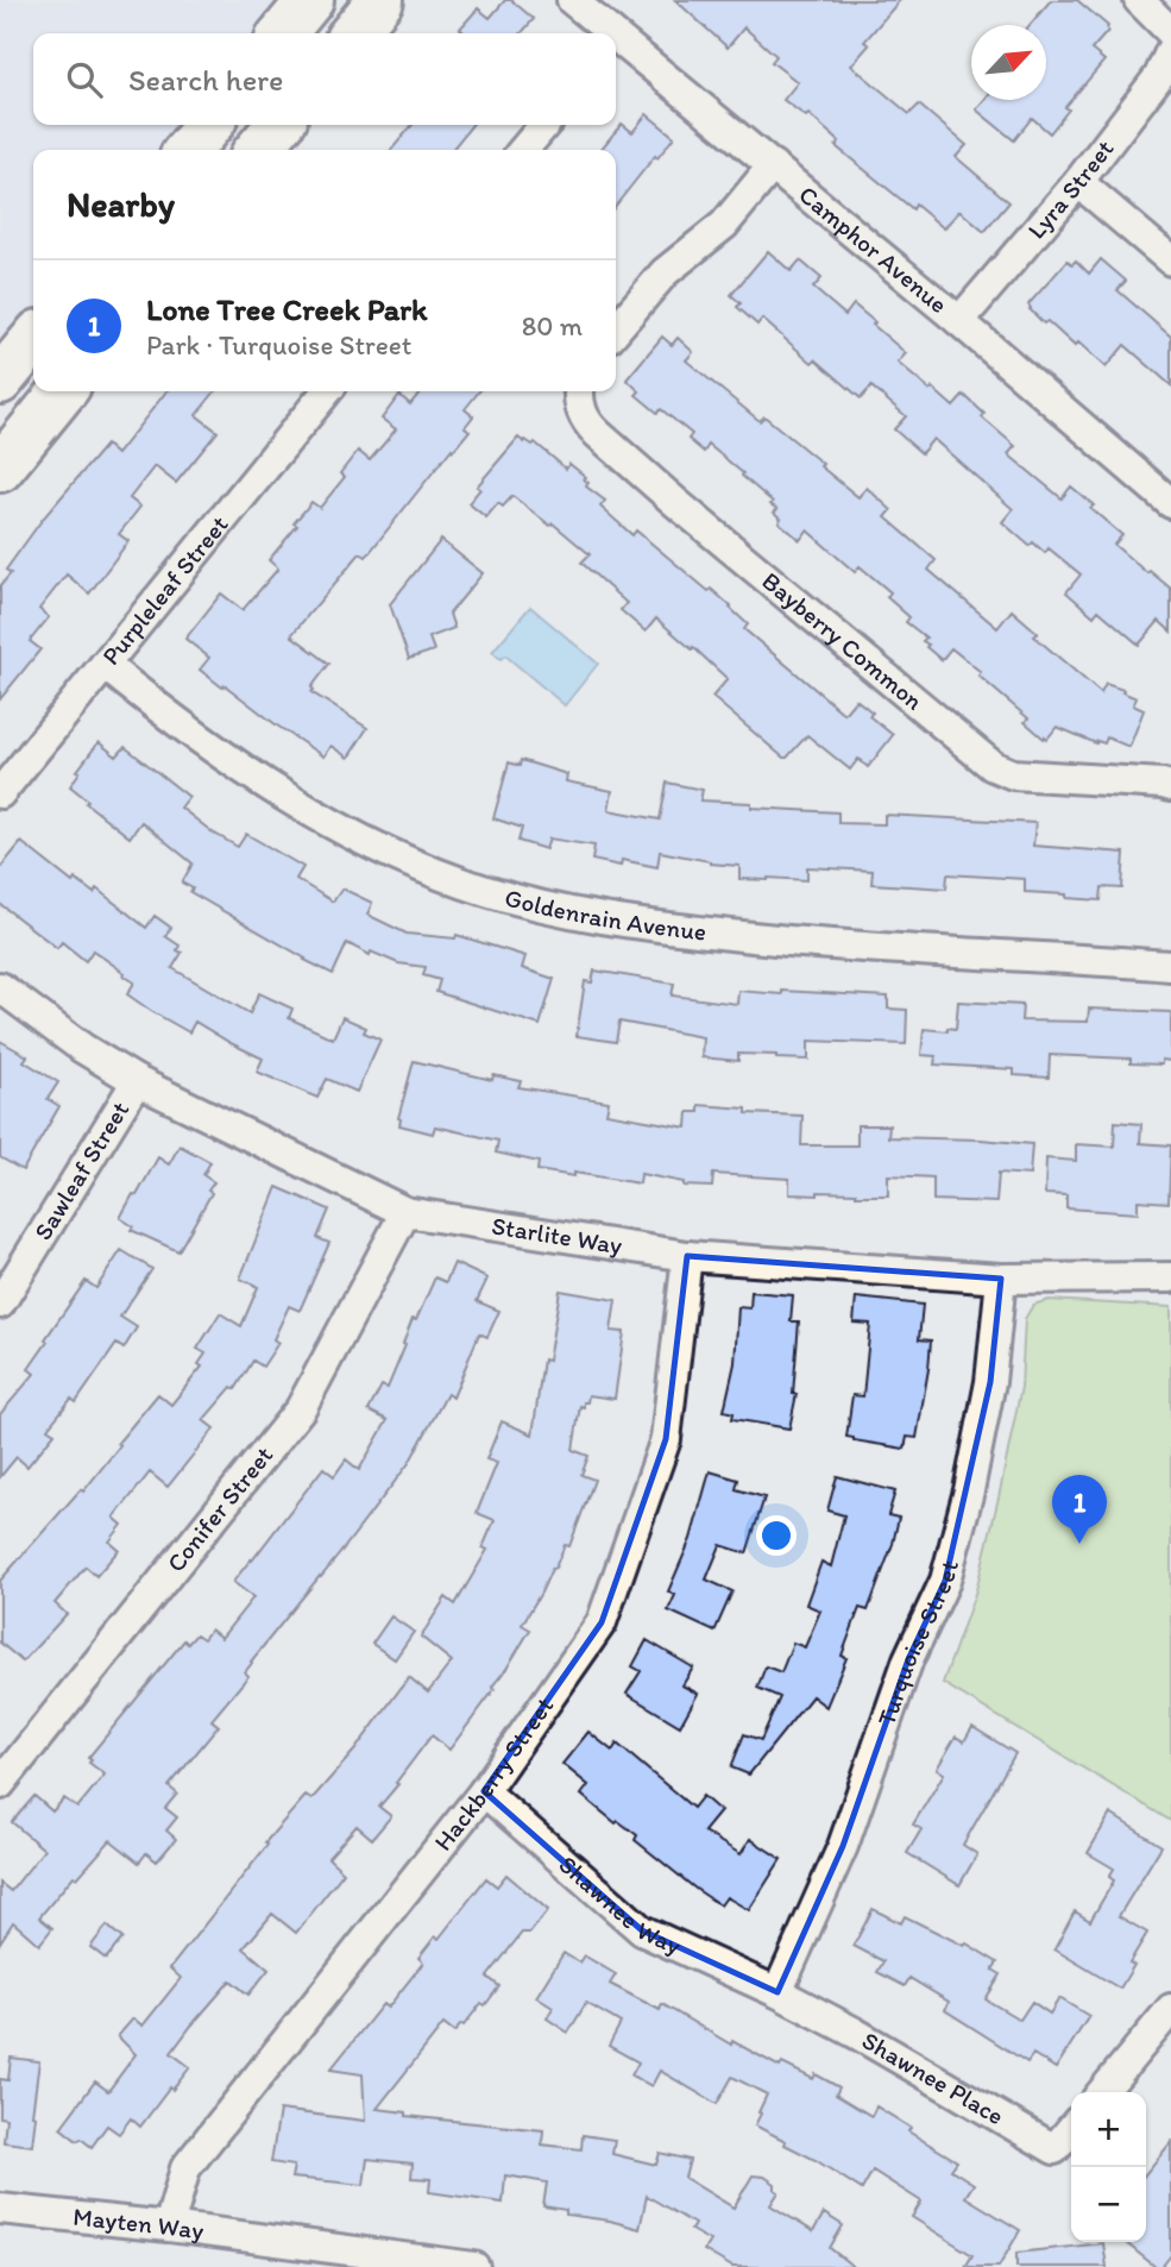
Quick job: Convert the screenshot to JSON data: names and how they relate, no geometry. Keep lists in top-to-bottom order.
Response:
{
  "streets": {
    "street": [
      "Lyra Street",
      "Camphor Avenue",
      "Purpleleaf Street",
      "Bayberry Common",
      "Goldenrain Avenue",
      "Sawleaf Street",
      "Starlite Way",
      "Conifer Street",
      "Turquoise Street",
      "Hackberry Street",
      "Shawnee Way",
      "Shawnee Place",
      "Mayten Way"
    ]
  },
  "crossings": [
    ["Lyra Street", "Camphor Avenue"],
    ["Purpleleaf Street", "Goldenrain Avenue"],
    ["Sawleaf Street", "Starlite Way"],
    ["Starlite Way", "Conifer Street"],
    ["Starlite Way", "Turquoise Street"],
    ["Starlite Way", "Hackberry Street"],
    ["Turquoise Street", "Shawnee Way"],
    ["Turquoise Street", "Shawnee Place"],
    ["Hackberry Street", "Shawnee Way"],
    ["Hackberry Street", "Mayten Way"],
    ["Shawnee Way", "Shawnee Place"]
  ],
  "north": "top right",
  "page": {
    "search": "Search here",
    "heading": "Nearby",
    "list": [
      {
        "mark": "1",
        "name": "Lone Tree Creek Park",
        "note": "Park · Turquoise Street",
        "value": "80 m"
      }
    ],
    "pins": "1",
    "map_buttons": ["+", "−"]
  }
}
